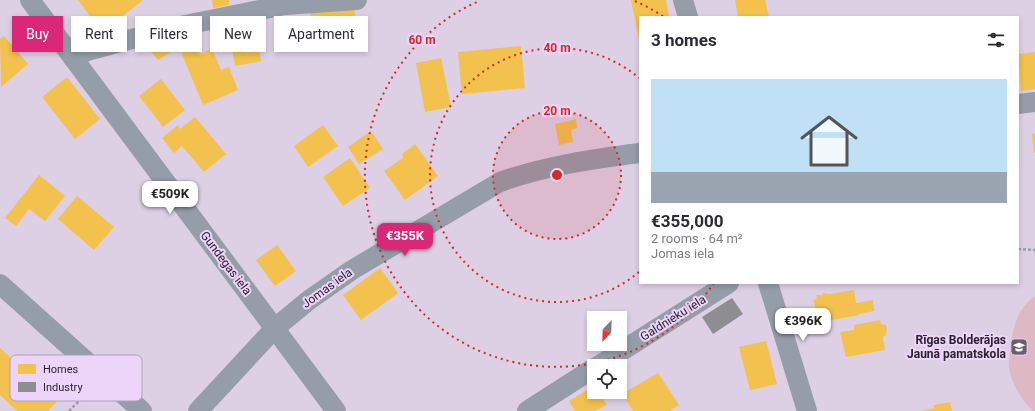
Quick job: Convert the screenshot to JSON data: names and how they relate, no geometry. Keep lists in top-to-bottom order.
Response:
{
  "streets": {
    "street": ["Gundegas iela", "Jomas iela", "Galdnieku iela"]
  },
  "crossings": [
    ["Gundegas iela", "Jomas iela"]
  ],
  "places": {
    "school or university": ["Rīgas Bolderājas Jaunā pamatskola"]
  },
  "legend": ["Homes", "Industry"],
  "north": "bottom left",
  "page": {
    "chip": [
      "Buy",
      "Rent",
      "Filters",
      "New",
      "Apartment"
    ],
    "heading": "3 homes",
    "list": [
      {
        "name": "€355,000",
        "note": "2 rooms · 64 m² · Jomas iela"
      }
    ],
    "price": ["€509K", "€355K", "€396K"]
  },
  "rings": ["60 m", "40 m", "20 m"]
}
